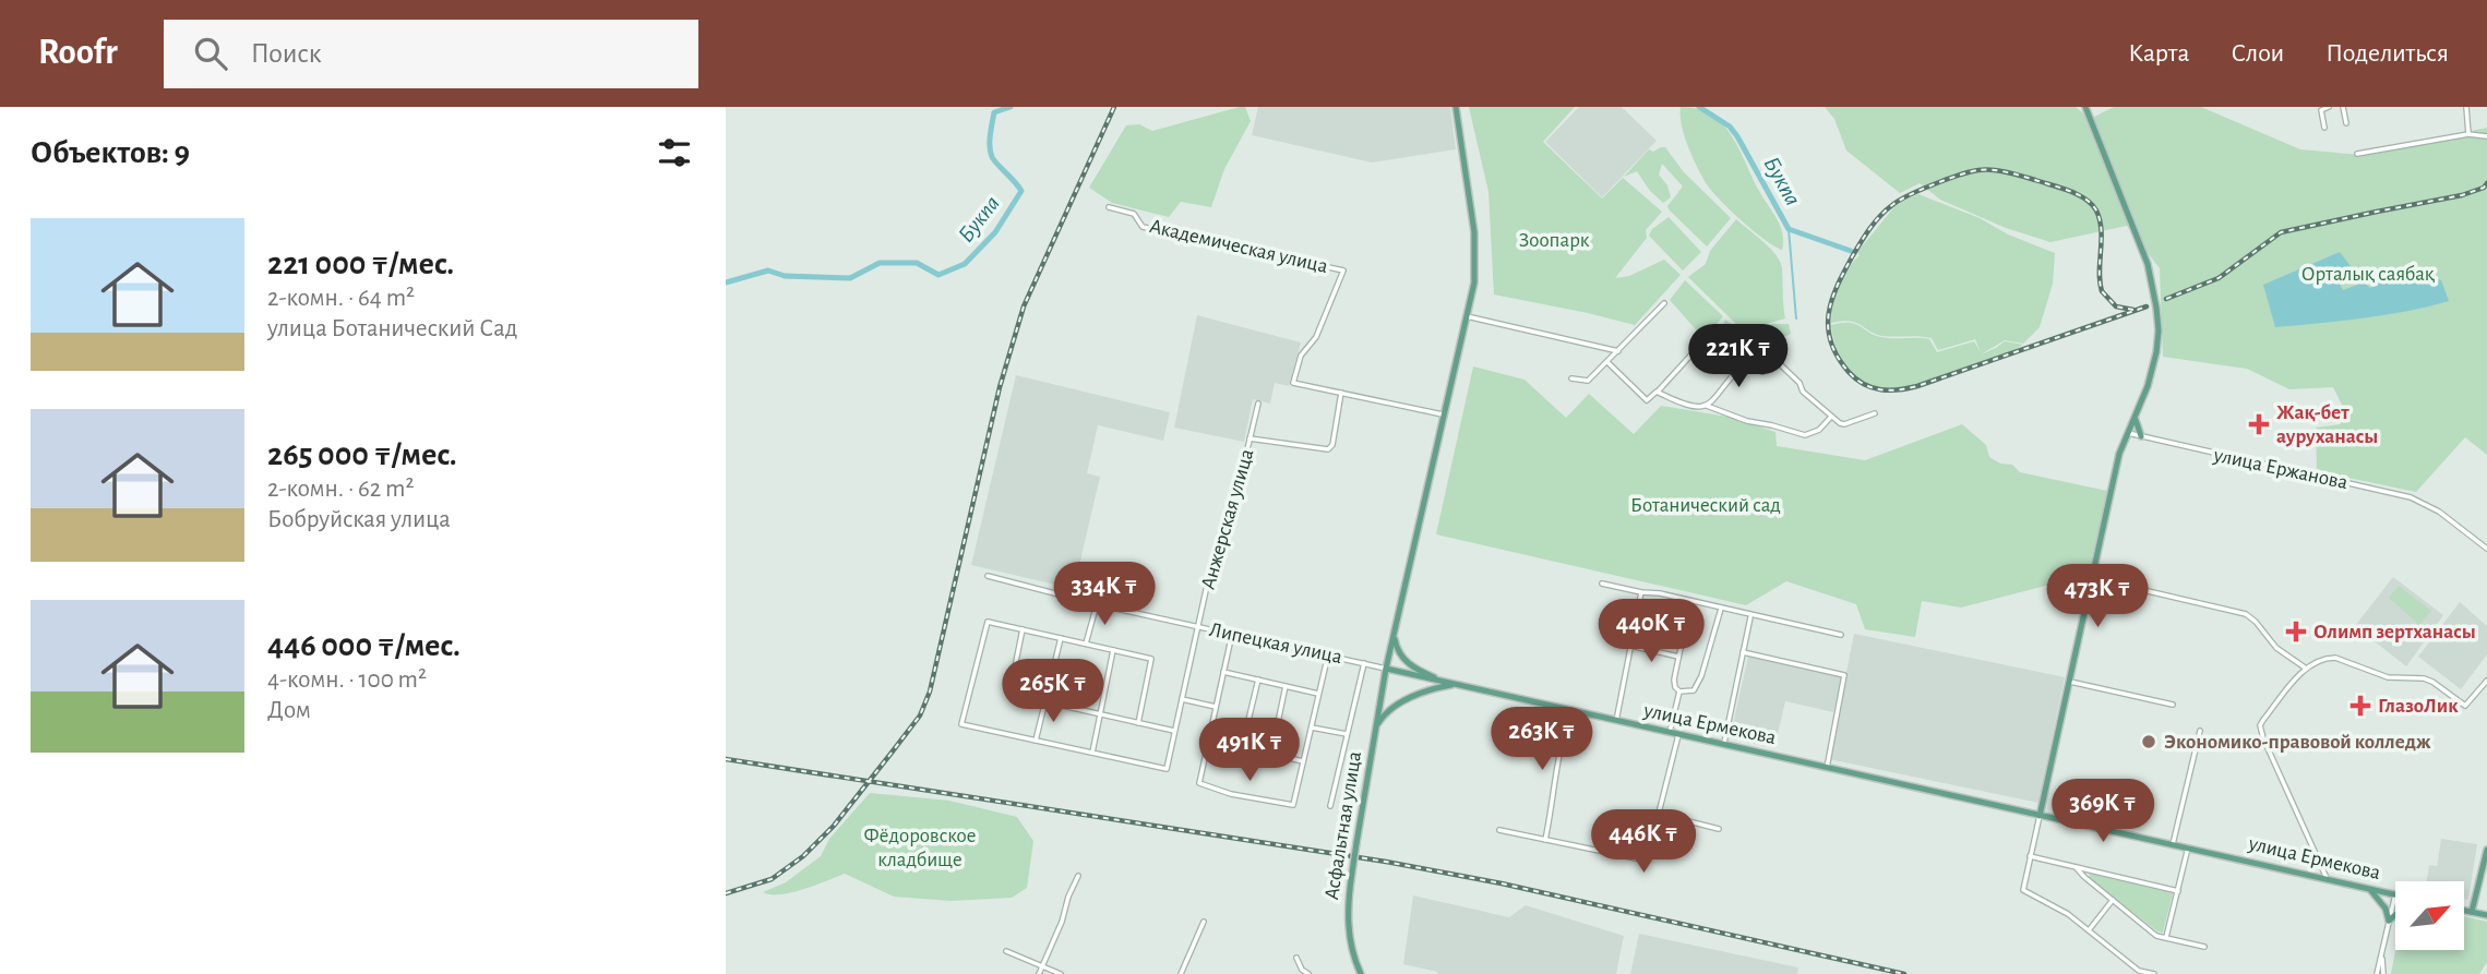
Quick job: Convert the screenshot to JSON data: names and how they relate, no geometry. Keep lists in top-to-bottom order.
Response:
{
  "streets": {
    "main road": ["улица Ермекова", "Асфальтная улица"],
    "street": [
      "Академическая улица",
      "улица Ержанова",
      "Анжерская улица",
      "Липецкая улица"
    ]
  },
  "crossings": [
    ["Анжерская улица", "Липецкая улица"],
    ["Липецкая улица", "улица Ермекова"],
    ["Липецкая улица", "Асфальтная улица"],
    ["улица Ермекова", "Асфальтная улица"]
  ],
  "water": ["Букпа"],
  "parks": [
    "Зоопарк",
    "Орталық саябақ",
    "Ботанический сад",
    "Фёдоровское кладбище"
  ],
  "places": {
    "health": ["Жақ-бет ауруханасы", "Олимп зертханасы", "ГлазоЛик"],
    "other": ["Экономико-правовой колледж"]
  },
  "north": "top right",
  "page": {
    "header": "Roofr",
    "search": "Поиск",
    "nav": ["Карта", "Слои", "Поделиться"],
    "heading": "Объектов: 9",
    "list": [
      {
        "name": "221 000 ₸/мес.",
        "note": "2-комн. · 64 m² · улица Ботанический Сад"
      },
      {
        "name": "265 000 ₸/мес.",
        "note": "2-комн. · 62 m² · Бобруйская улица"
      },
      {
        "name": "446 000 ₸/мес.",
        "note": "4-комн. · 100 m² · Дом"
      }
    ],
    "price": [
      "221K ₸",
      "334K ₸",
      "473K ₸",
      "440K ₸",
      "265K ₸",
      "263K ₸",
      "491K ₸",
      "369K ₸",
      "446K ₸"
    ]
  }
}
